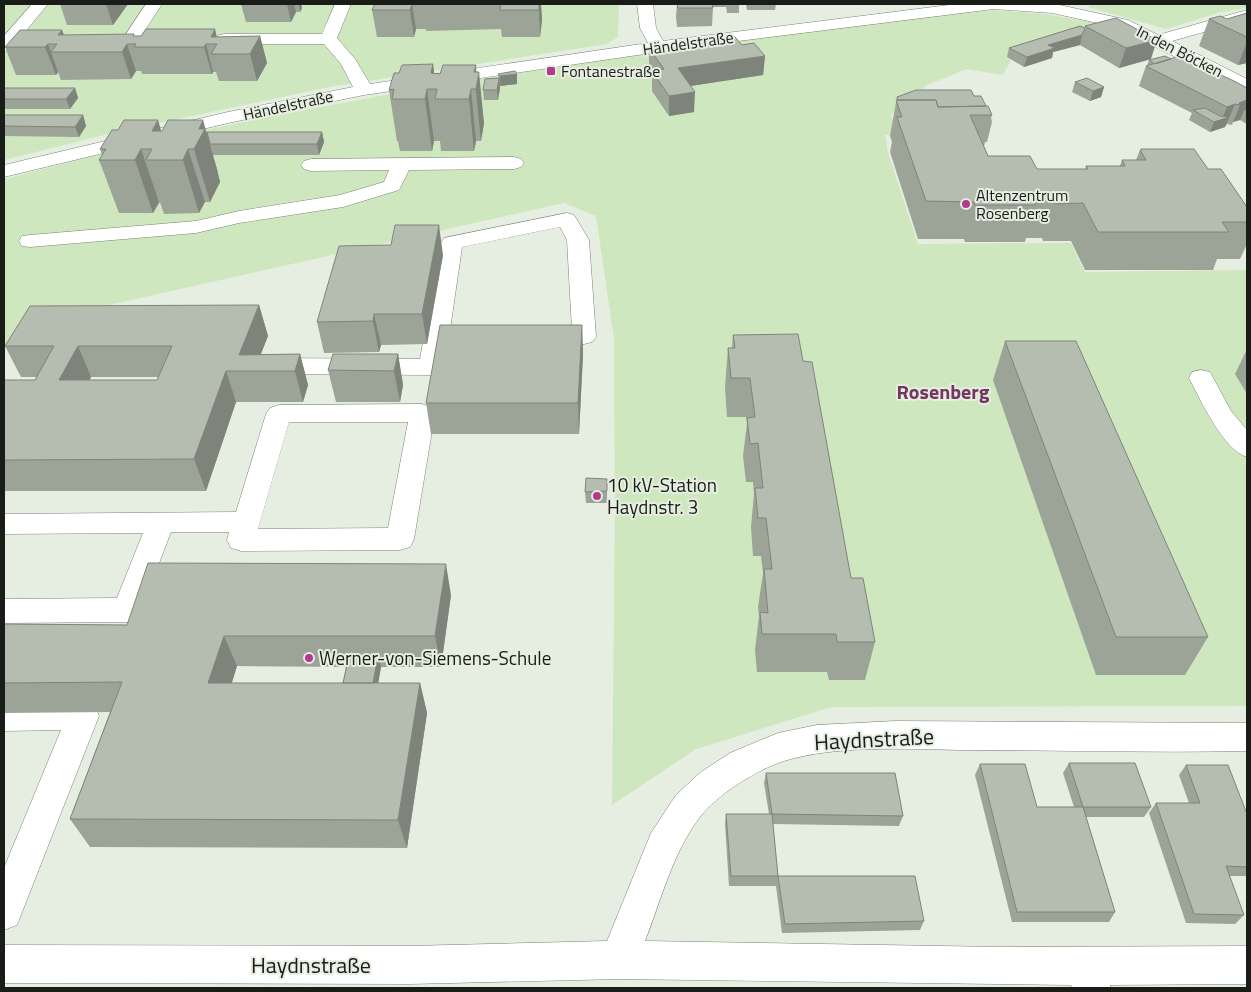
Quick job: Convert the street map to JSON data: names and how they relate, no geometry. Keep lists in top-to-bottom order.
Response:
{
  "streets": {
    "street": ["Händelstraße", "In den Böcken", "Haydnstraße"]
  },
  "crossings": [
    ["Händelstraße", "In den Böcken"]
  ],
  "districts": ["Rosenberg"],
  "places": {
    "transit": ["Fontanestraße"],
    "other": ["Altenzentrum Rosenberg", "10 kV-Station Haydnstr. 3", "Werner-von-Siemens-Schule"]
  }
}
